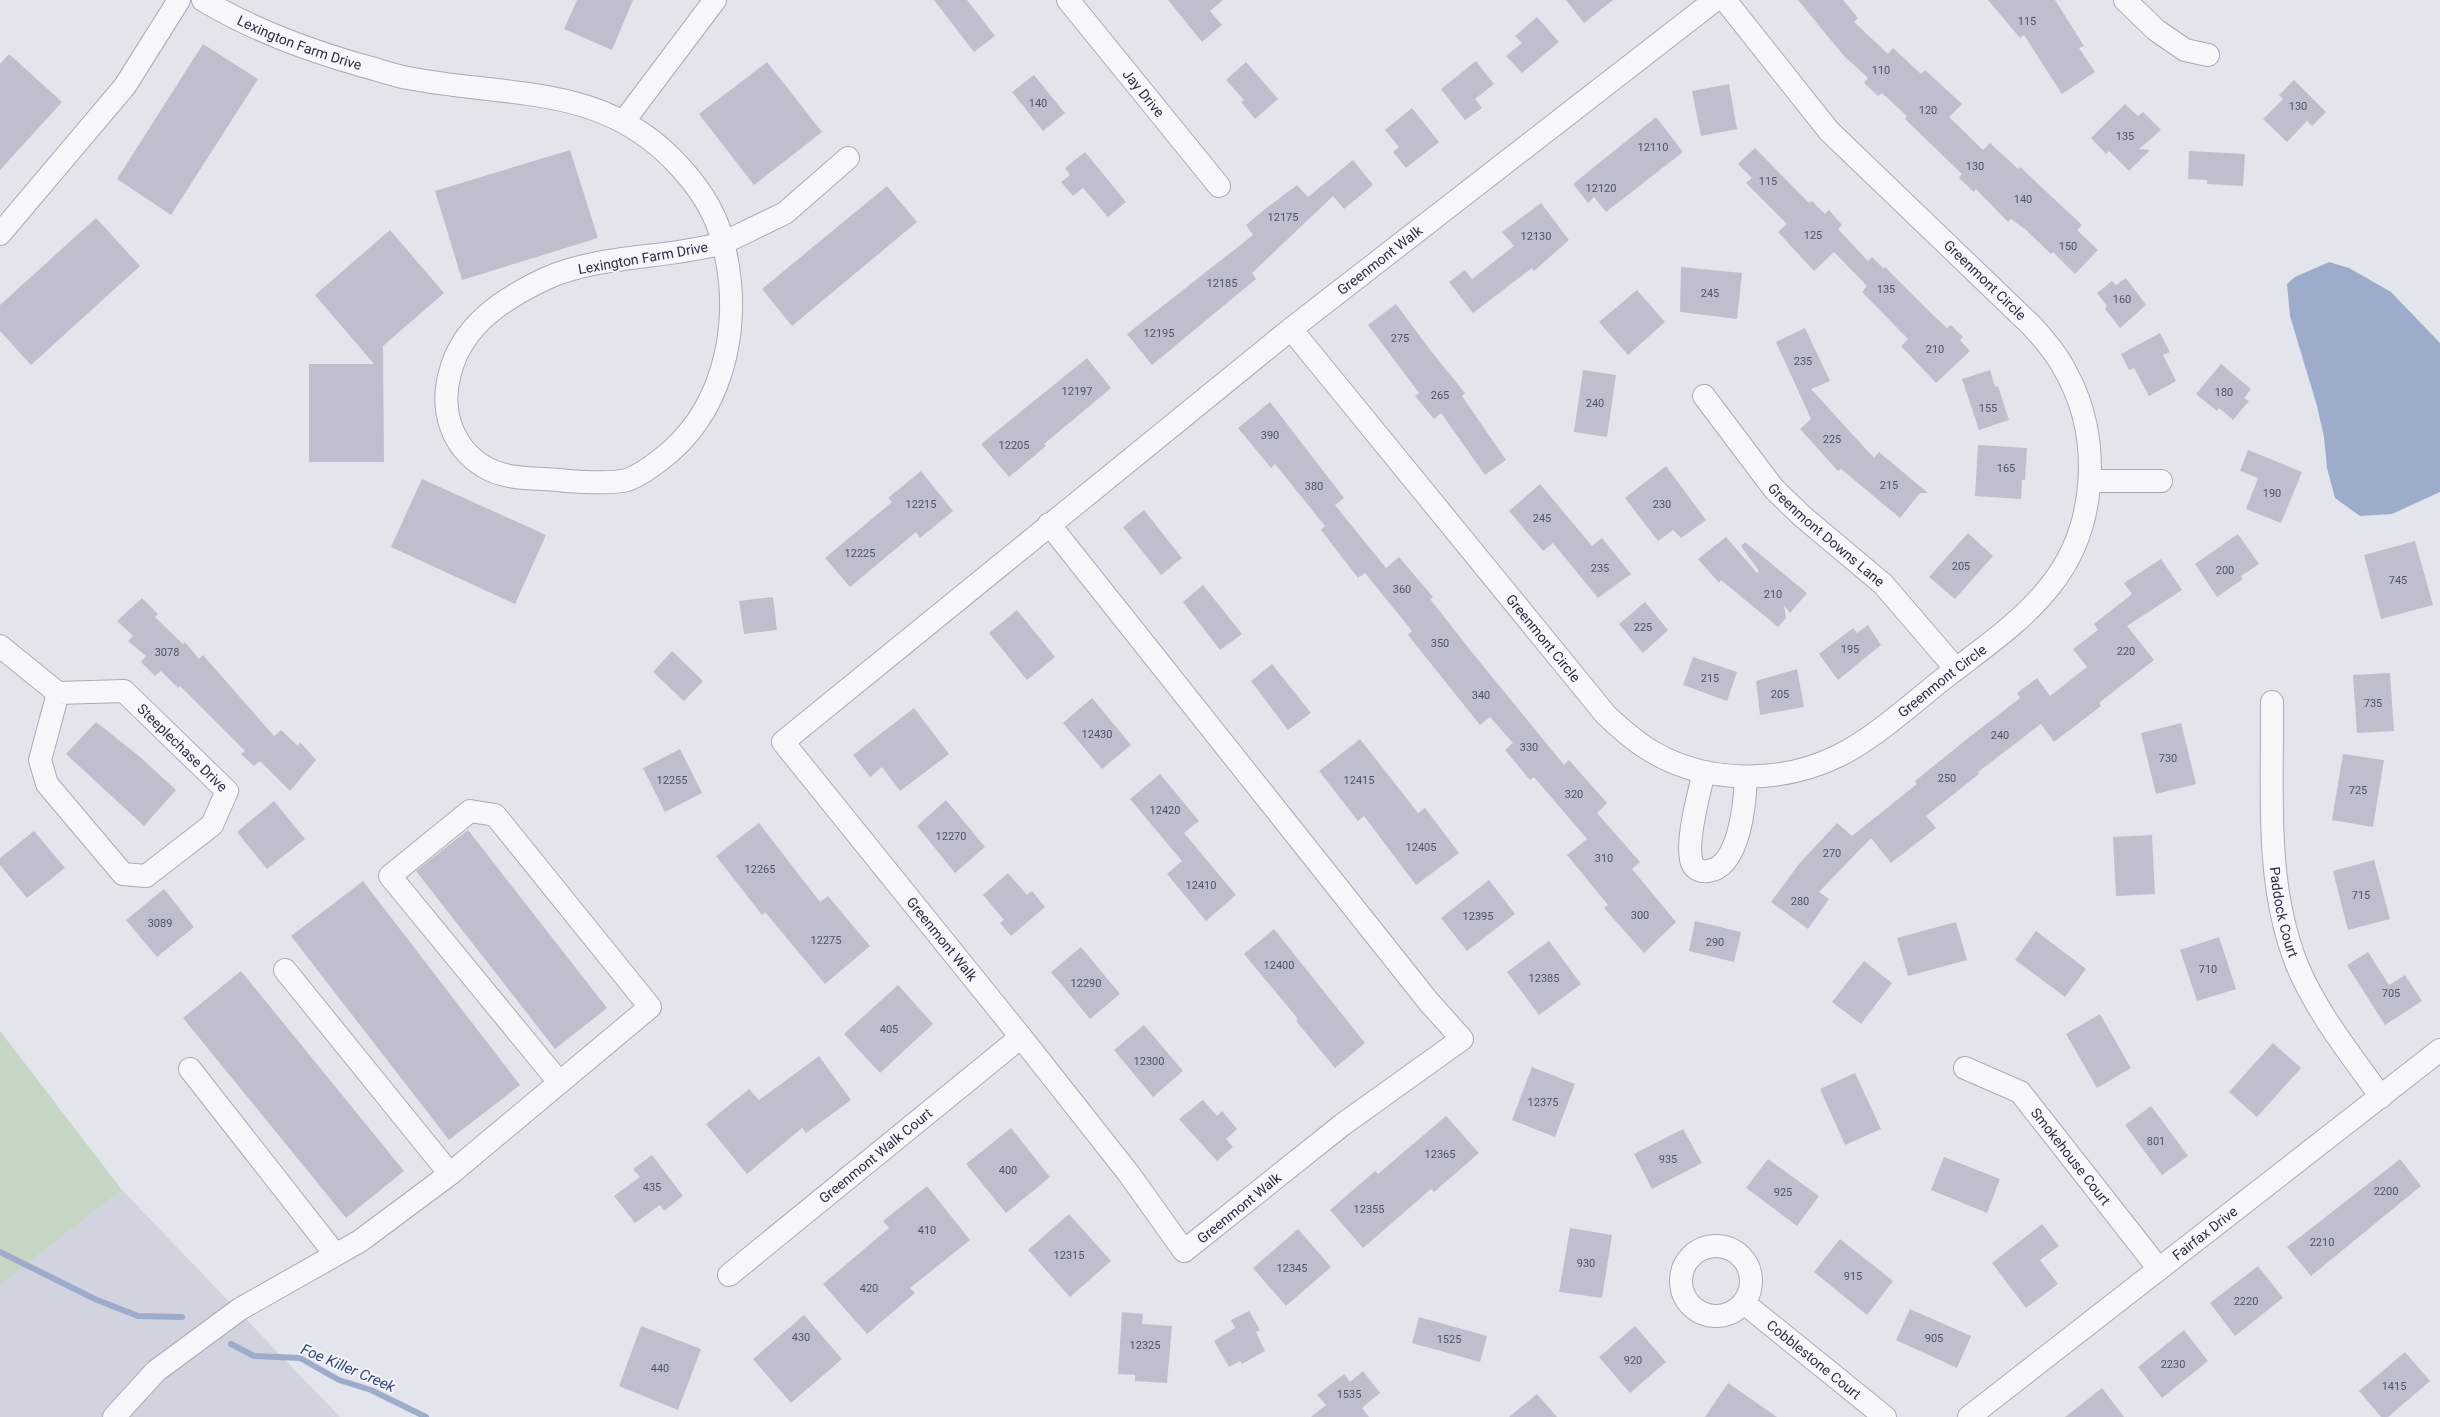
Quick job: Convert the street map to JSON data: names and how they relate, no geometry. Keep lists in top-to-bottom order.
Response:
{
  "streets": {
    "street": [
      "Lexington Farm Drive",
      "Jay Drive",
      "Greenmont Walk",
      "Greenmont Circle",
      "Greenmont Downs Lane",
      "Steeplechase Drive",
      "Paddock Court",
      "Greenmont Walk Court",
      "Smokehouse Court",
      "Fairfax Drive",
      "Cobblestone Court"
    ]
  },
  "crossings": [
    ["Greenmont Walk", "Greenmont Circle"],
    ["Greenmont Walk", "Greenmont Walk Court"],
    ["Greenmont Circle", "Greenmont Downs Lane"],
    ["Paddock Court", "Fairfax Drive"],
    ["Smokehouse Court", "Fairfax Drive"]
  ],
  "water": ["Foe Killer Creek"],
  "house_numbers": [
    "115",
    "110",
    "140",
    "130",
    "120",
    "135",
    "12110",
    "130",
    "115",
    "12120",
    "140",
    "12175",
    "125",
    "12130",
    "150",
    "12185",
    "135",
    "245",
    "160",
    "12195",
    "275",
    "210",
    "235",
    "12197",
    "180",
    "265",
    "240",
    "155",
    "390",
    "225",
    "12205",
    "165",
    "215",
    "380",
    "190",
    "12215",
    "230",
    "245",
    "12225",
    "205",
    "235",
    "200",
    "745",
    "360",
    "210",
    "225",
    "350",
    "195",
    "220",
    "3078",
    "215",
    "205",
    "340",
    "735",
    "12430",
    "240",
    "330",
    "730",
    "250",
    "12255",
    "12415",
    "725",
    "320",
    "12420",
    "12270",
    "12405",
    "270",
    "310",
    "12265",
    "12410",
    "715",
    "280",
    "300",
    "12395",
    "3089",
    "12275",
    "290",
    "12400",
    "710",
    "12385",
    "12290",
    "705",
    "405",
    "12300",
    "12375",
    "801",
    "12365",
    "935",
    "400",
    "435",
    "2200",
    "925",
    "12355",
    "410",
    "2210",
    "12315",
    "930",
    "12345",
    "915",
    "420",
    "2220",
    "430",
    "905",
    "1525",
    "12325",
    "920",
    "2230",
    "440",
    "1415",
    "1535"
  ]
}
